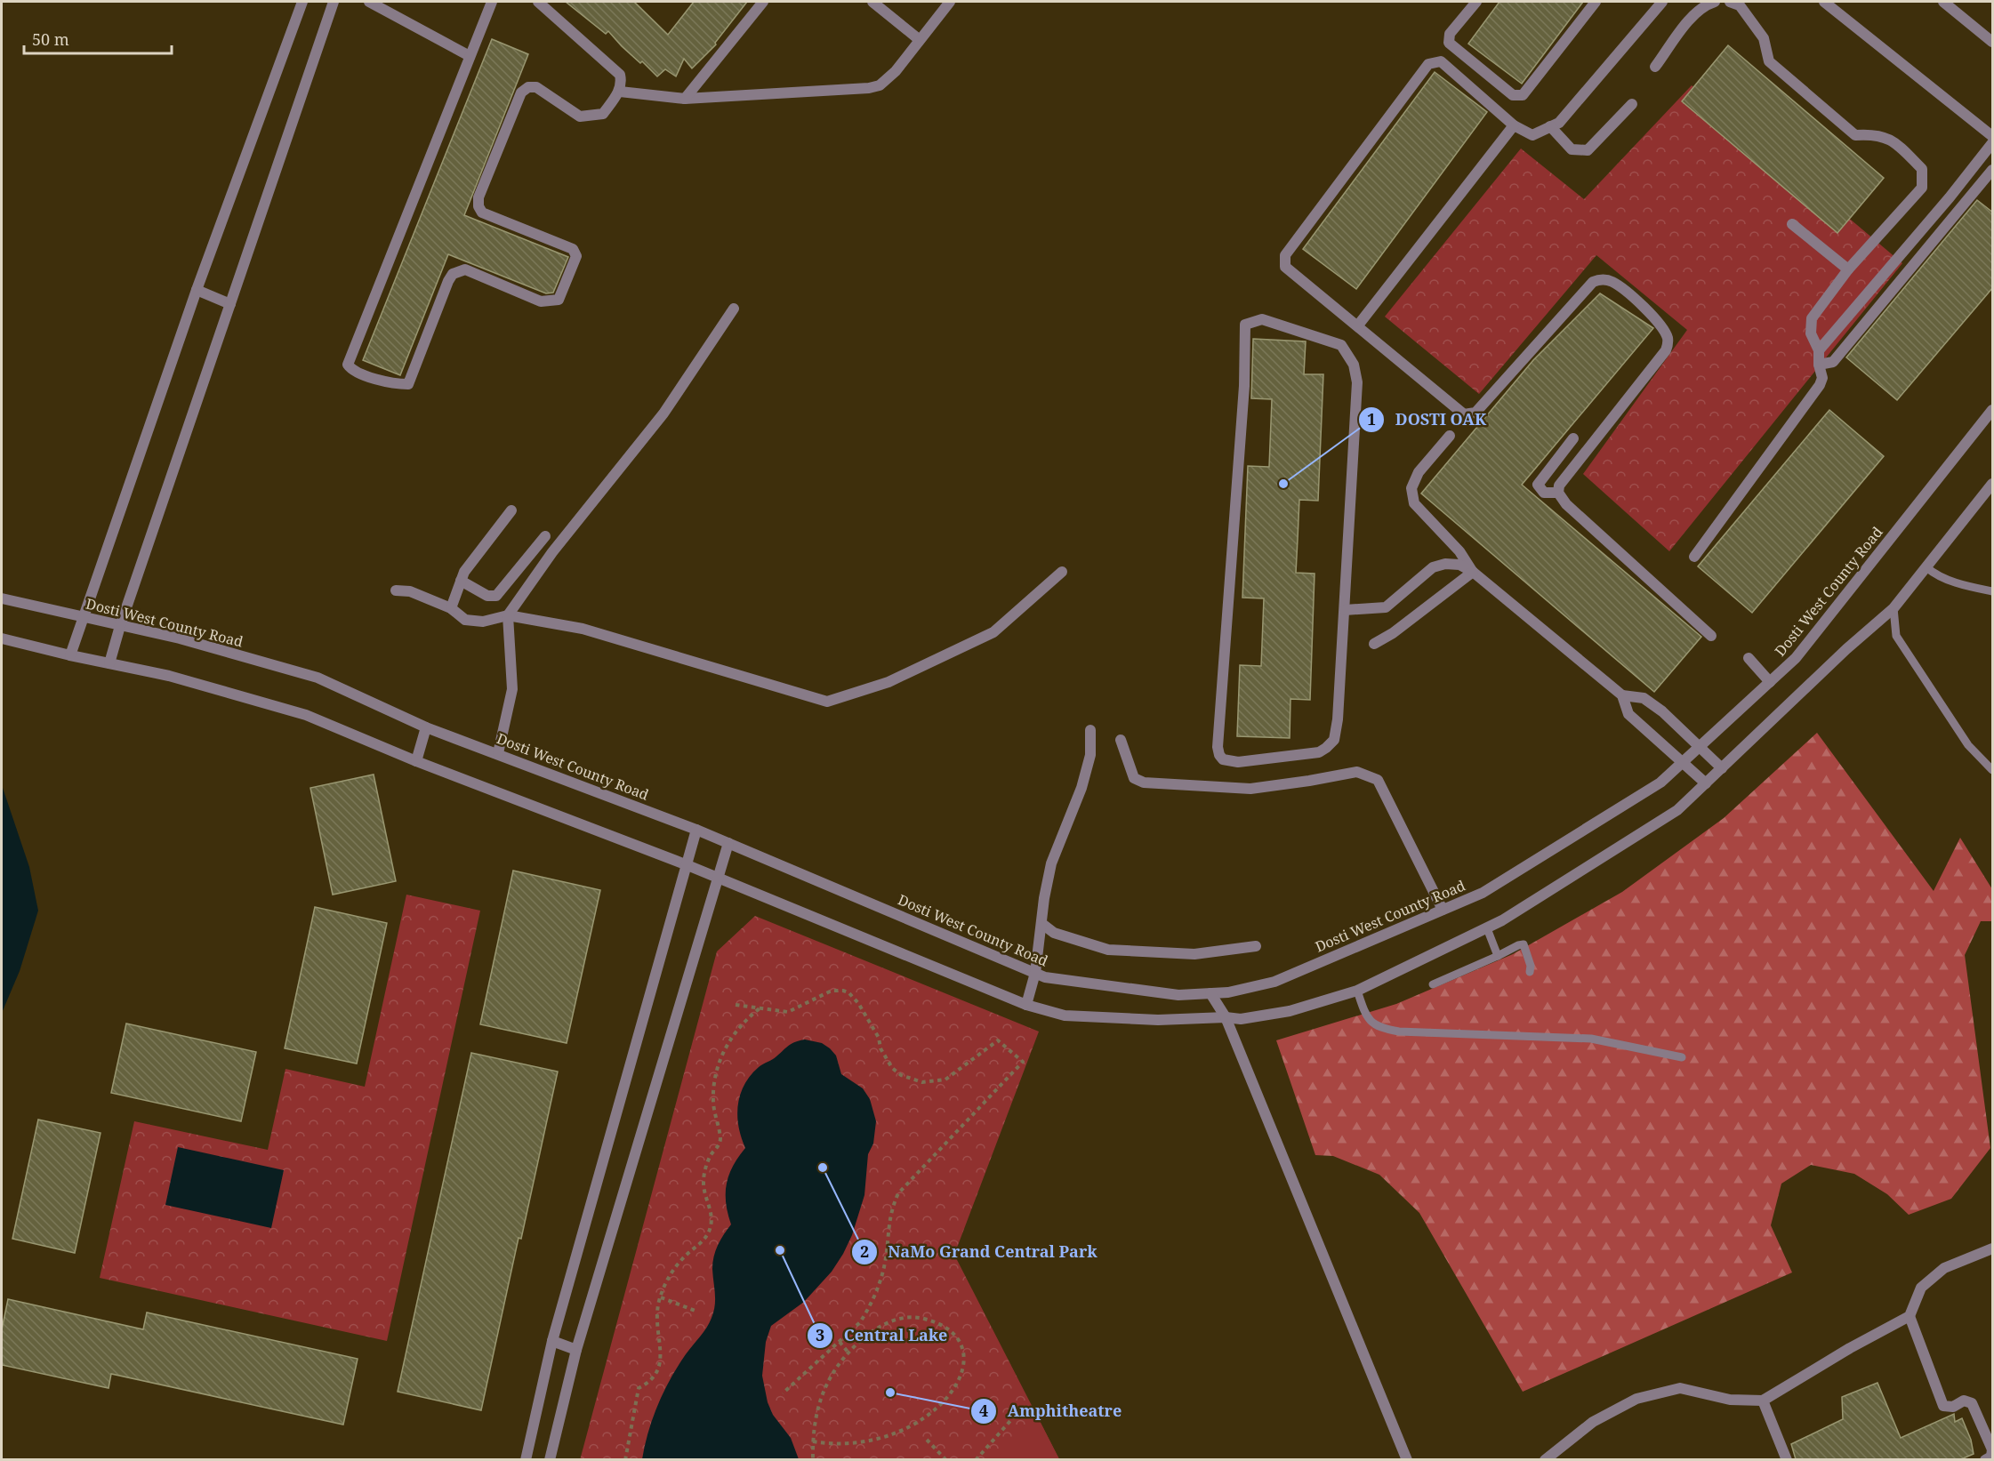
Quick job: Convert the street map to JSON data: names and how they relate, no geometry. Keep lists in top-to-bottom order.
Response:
{
  "streets": {
    "street": ["Dosti West County Road"]
  },
  "places": [
    "DOSTI OAK",
    "NaMo Grand Central Park",
    "Central Lake",
    "Amphitheatre"
  ],
  "scale_bar": "50 m"
}
